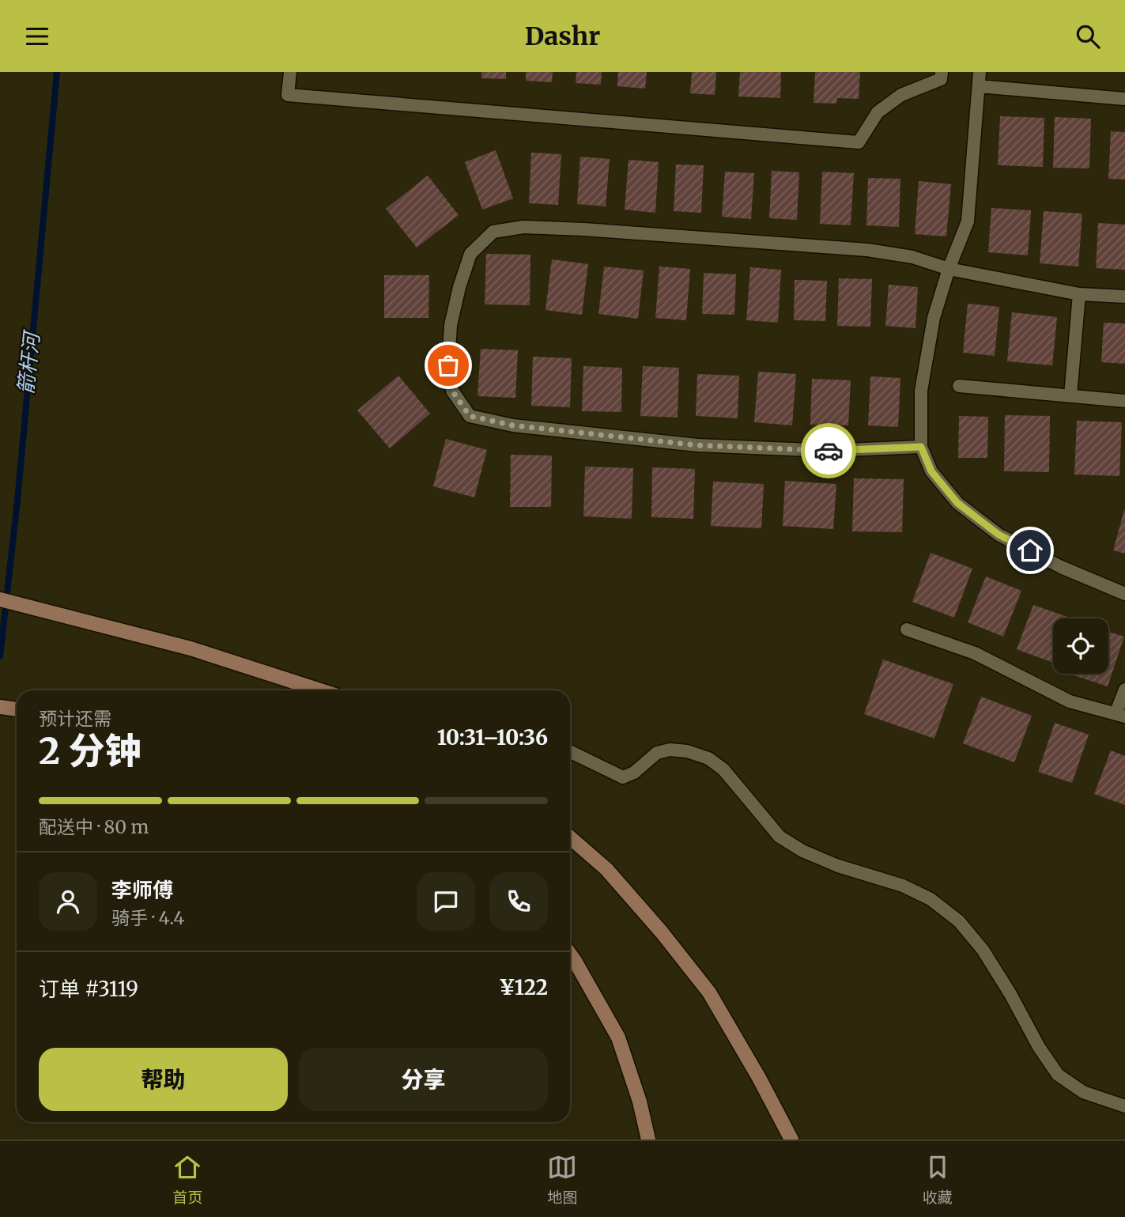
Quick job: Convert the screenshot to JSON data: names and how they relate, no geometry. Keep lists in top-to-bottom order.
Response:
{
  "water": ["箭杆河"],
  "page": {
    "header": "Dashr",
    "heading": ["2 分钟", "预计还需", "10:31–10:36"],
    "panel": [
      "李师傅",
      "骑手 · 4.4",
      "订单 #3119",
      "¥122"
    ],
    "bar": "配送中 · 80 m",
    "buttons": ["帮助", "分享"],
    "tabs": ["首页", "地图", "收藏"]
  }
}
